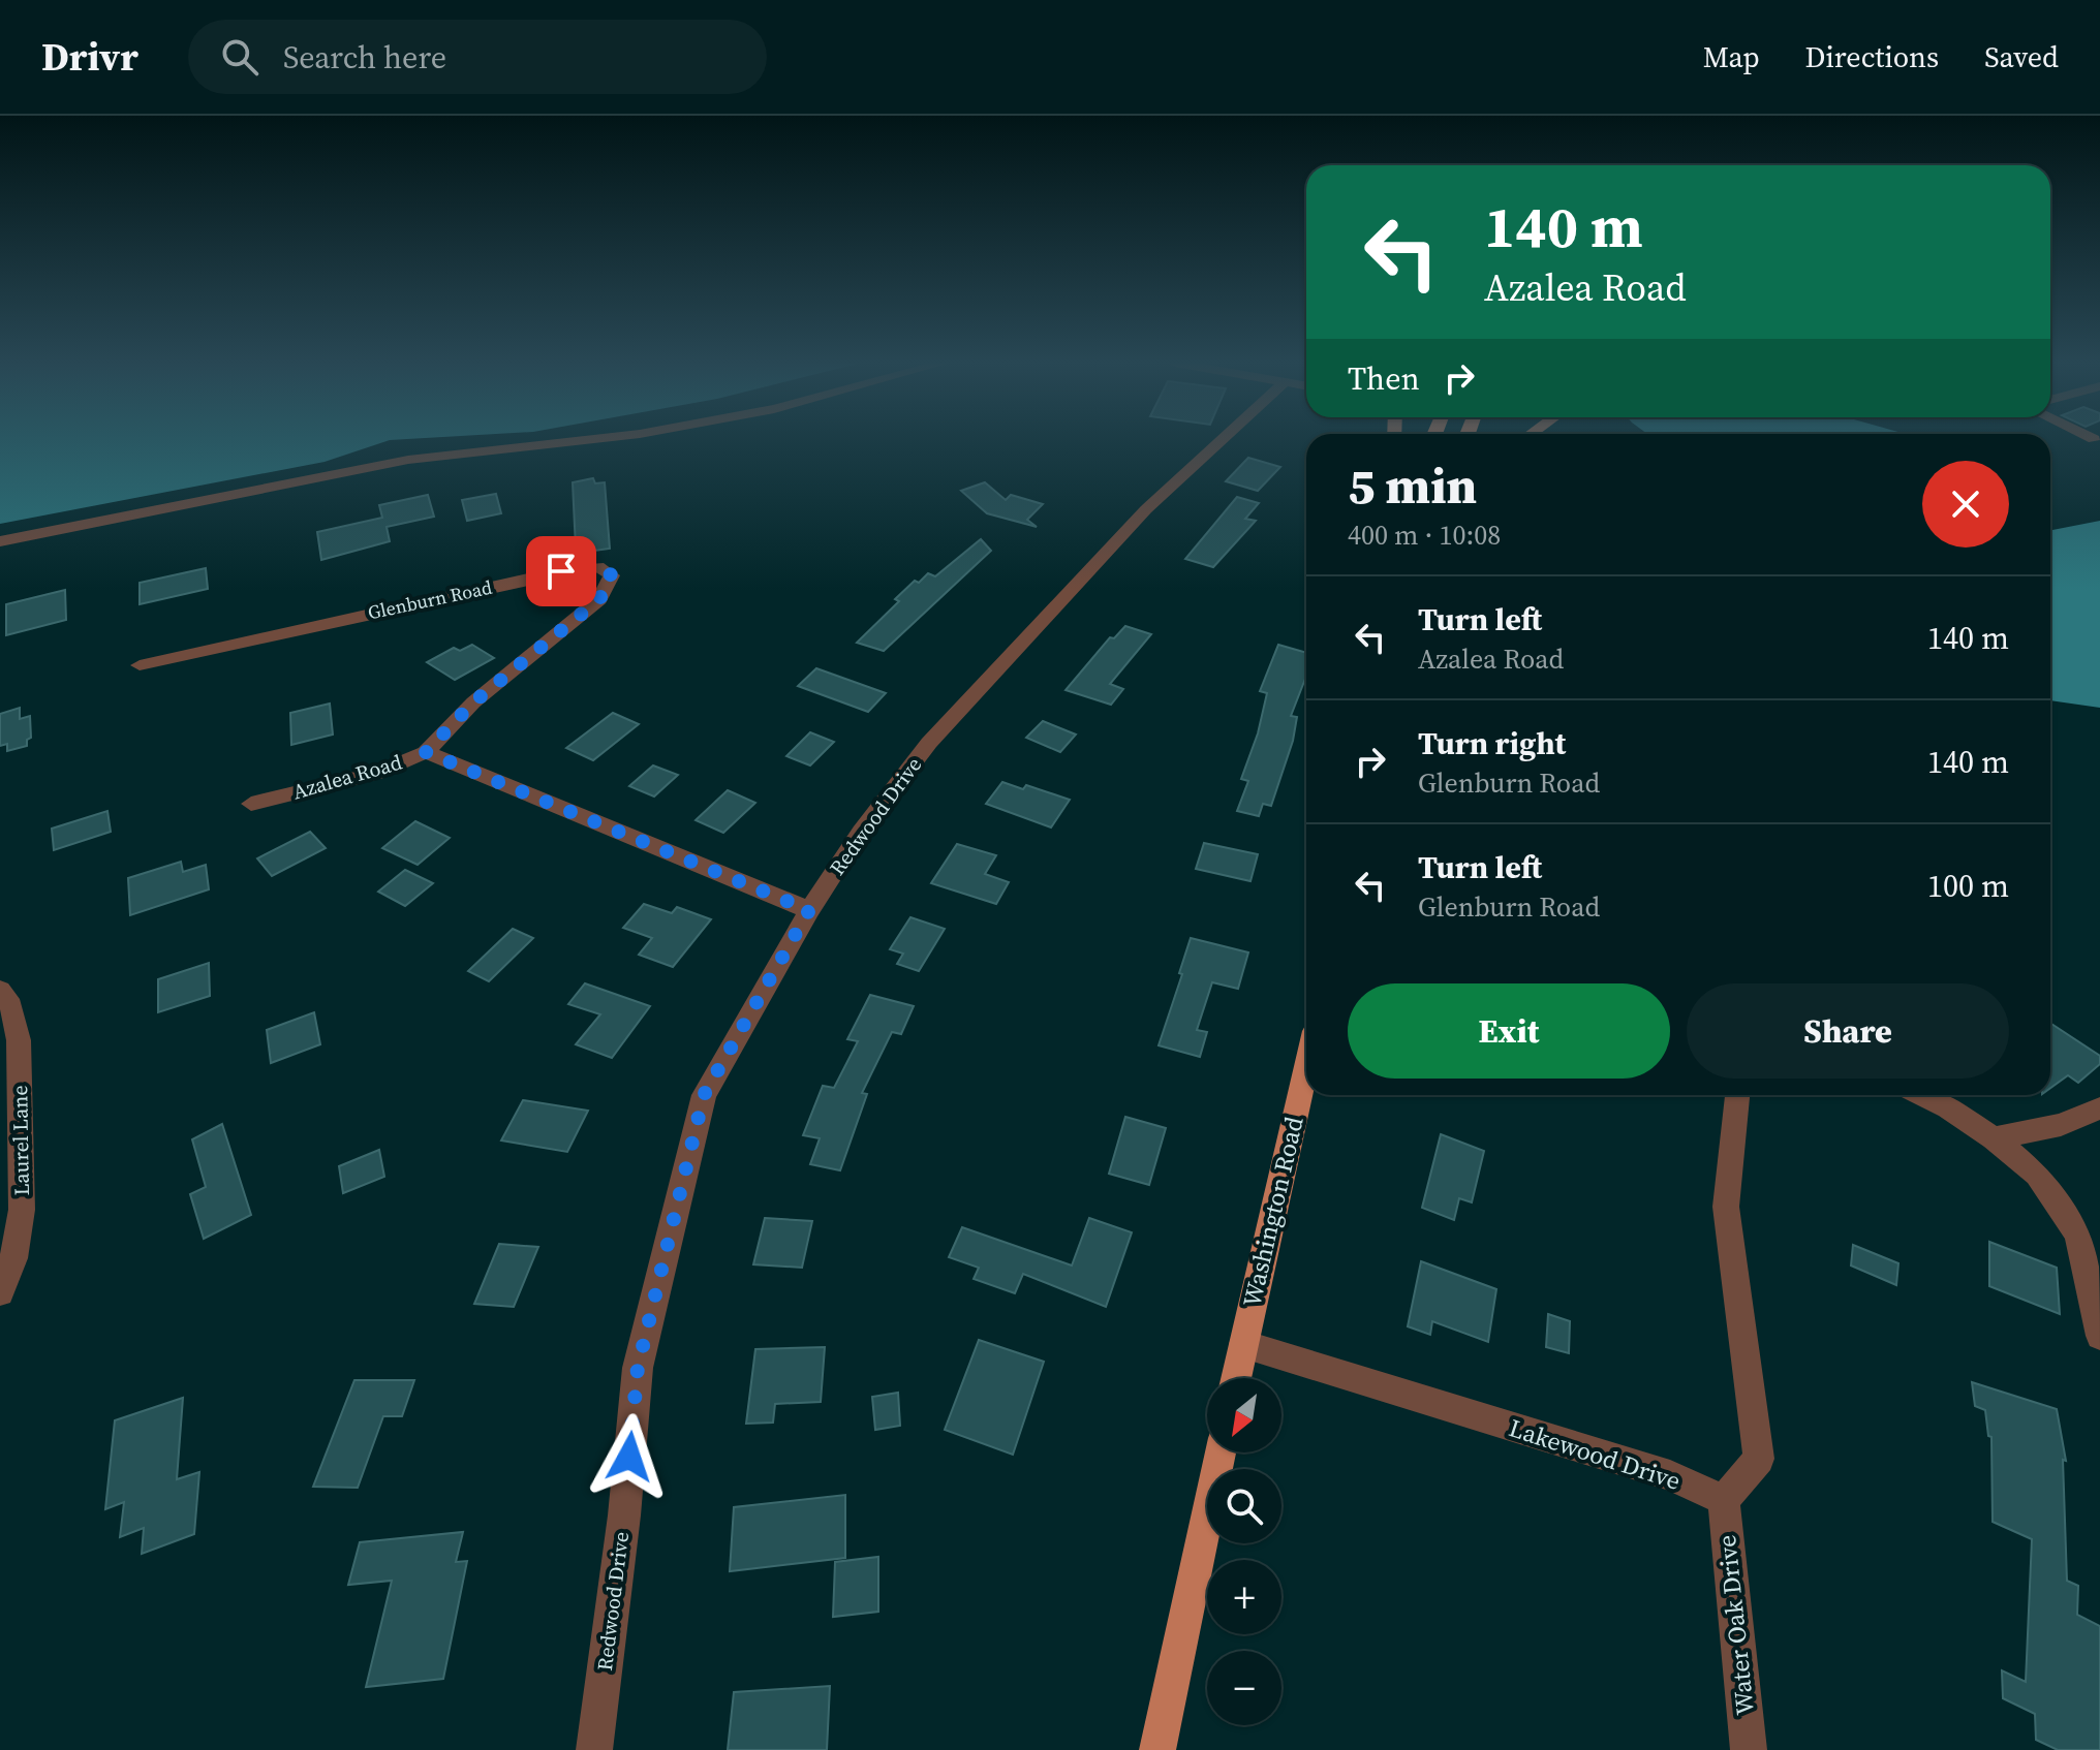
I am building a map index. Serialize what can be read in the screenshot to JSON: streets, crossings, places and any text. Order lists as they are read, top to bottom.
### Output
{
  "streets": {
    "main road": ["Washington Road"],
    "street": [
      "Glenburn Road",
      "Azalea Road",
      "Redwood Drive",
      "Laurel Lane",
      "Lakewood Drive",
      "Water Oak Drive"
    ]
  },
  "crossings": [
    ["Glenburn Road", "Azalea Road"],
    ["Azalea Road", "Redwood Drive"],
    ["Washington Road", "Lakewood Drive"],
    ["Lakewood Drive", "Water Oak Drive"]
  ],
  "north": "bottom left",
  "page": {
    "header": "Drivr",
    "search": "Search here",
    "nav": ["Map", "Directions", "Saved"],
    "turn": ["140 m", "Azalea Road"],
    "then": "Then",
    "heading": ["5 min", "400 m · 10:08"],
    "list": [
      {
        "name": "Turn left",
        "note": "Azalea Road",
        "value": "140 m"
      },
      {
        "name": "Turn right",
        "note": "Glenburn Road",
        "value": "140 m"
      },
      {
        "name": "Turn left",
        "note": "Glenburn Road",
        "value": "100 m"
      }
    ],
    "buttons": ["Exit", "Share"],
    "map_buttons": ["+", "−"]
  }
}
